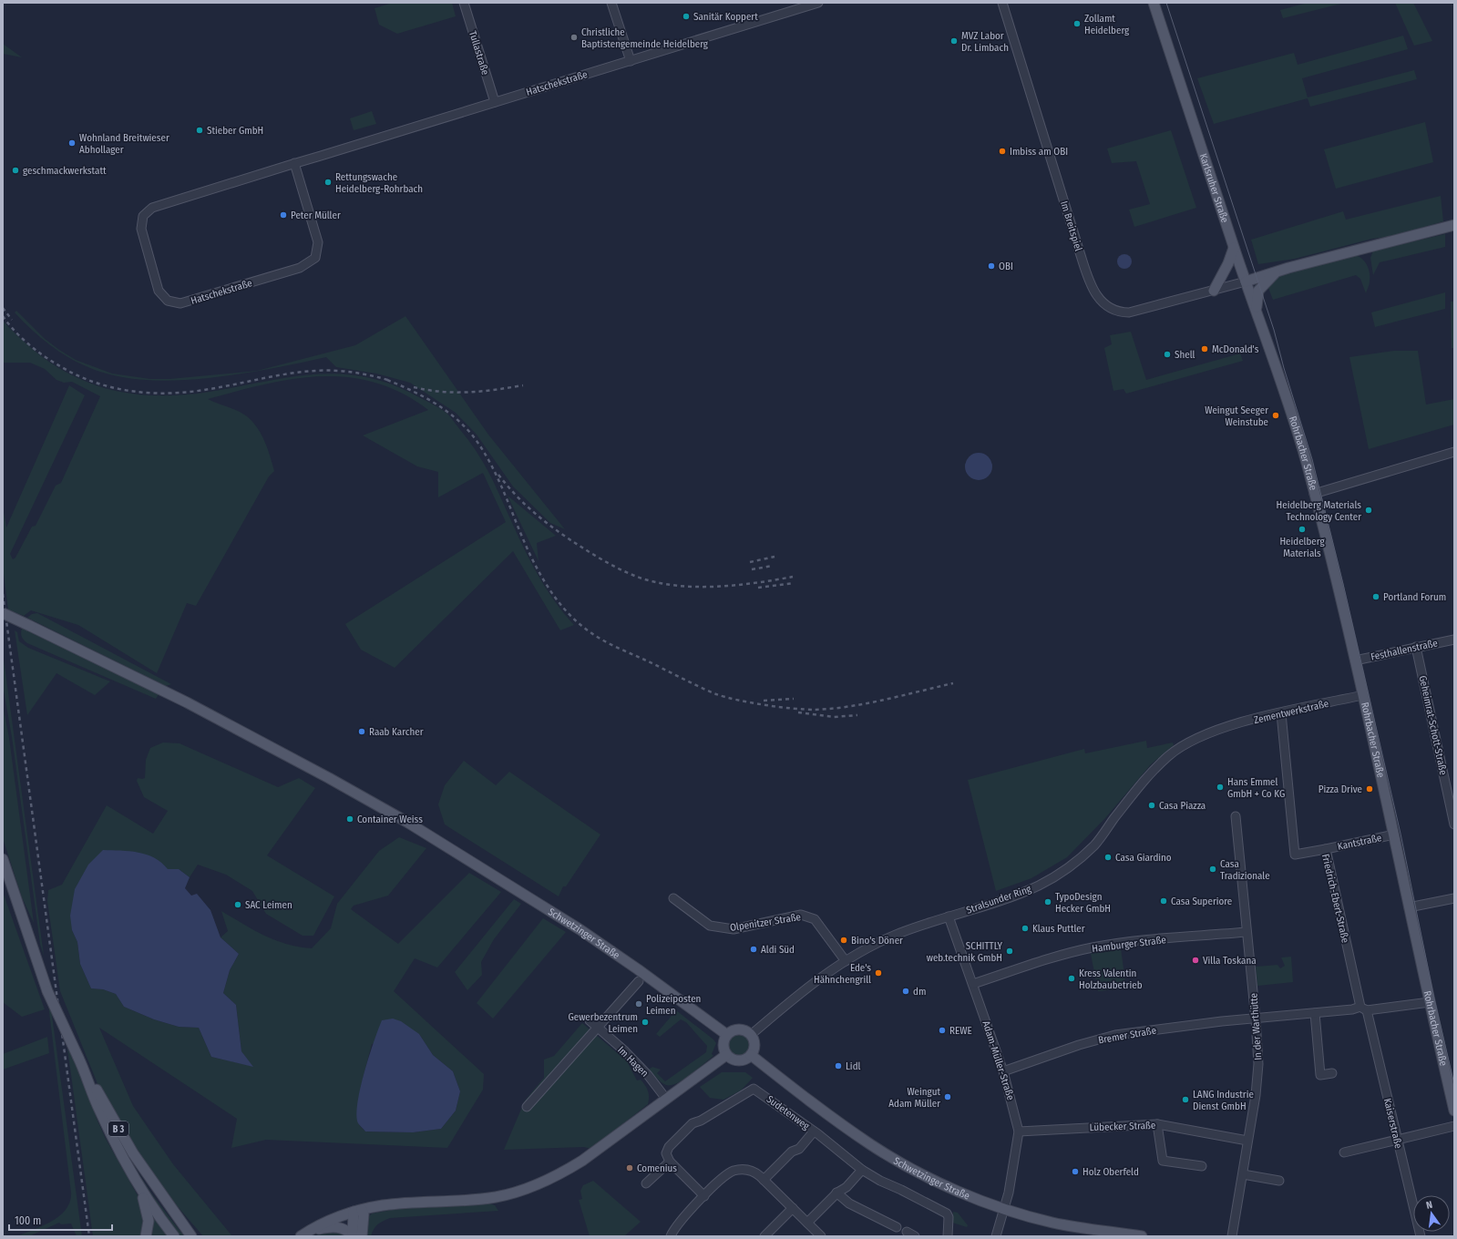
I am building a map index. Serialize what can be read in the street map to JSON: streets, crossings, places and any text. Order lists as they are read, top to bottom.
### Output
{
  "streets": {
    "main road": [
      "Karlsruher Straße",
      "Rohrbacher Straße",
      "Schwetzinger Straße",
      "B 3"
    ],
    "street": [
      "Tullastraße",
      "Hatschekstraße",
      "Im Breitspiel",
      "Festhallenstraße",
      "Zementwerkstraße",
      "Geheimrat-Schott-Straße",
      "Kantstraße",
      "Friedrich-Ebert-Straße",
      "Stralsunder Ring",
      "Olpenitzer Straße",
      "Hamburger Straße",
      "In der Warthütte",
      "Bremer Straße",
      "Adam-Müller-Straße",
      "Im Hagen",
      "Sudetenweg",
      "Kaiserstraße",
      "Lübecker Straße"
    ]
  },
  "crossings": [
    ["Tullastraße", "Hatschekstraße"],
    ["Karlsruher Straße", "Im Breitspiel"],
    ["Karlsruher Straße", "Rohrbacher Straße"],
    ["Rohrbacher Straße", "Festhallenstraße"],
    ["Rohrbacher Straße", "Zementwerkstraße"],
    ["Rohrbacher Straße", "Kantstraße"],
    ["Rohrbacher Straße", "Bremer Straße"],
    ["Festhallenstraße", "Geheimrat-Schott-Straße"],
    ["Zementwerkstraße", "Friedrich-Ebert-Straße"],
    ["Zementwerkstraße", "Stralsunder Ring"],
    ["Kantstraße", "Friedrich-Ebert-Straße"],
    ["Friedrich-Ebert-Straße", "Bremer Straße"],
    ["Friedrich-Ebert-Straße", "Kaiserstraße"],
    ["Stralsunder Ring", "Olpenitzer Straße"],
    ["Stralsunder Ring", "Schwetzinger Straße"],
    ["Stralsunder Ring", "Adam-Müller-Straße"],
    ["Schwetzinger Straße", "Adam-Müller-Straße"],
    ["Hamburger Straße", "In der Warthütte"],
    ["Hamburger Straße", "Adam-Müller-Straße"],
    ["In der Warthütte", "Bremer Straße"],
    ["In der Warthütte", "Lübecker Straße"],
    ["Bremer Straße", "Adam-Müller-Straße"],
    ["Bremer Straße", "Kaiserstraße"],
    ["Adam-Müller-Straße", "Lübecker Straße"]
  ],
  "places": [
    "Sanitär Koppert",
    "Zollamt Heidelberg",
    "Christliche Baptistengemeinde Heidelberg",
    "MVZ Labor Dr. Limbach",
    "Stieber GmbH",
    "Wohnland Breitwieser Abhollager",
    "Imbiss am OBI",
    "geschmackwerkstatt",
    "Rettungswache Heidelberg-Rohrbach",
    "Peter Müller",
    "OBI",
    "McDonald's",
    "Shell",
    "Weingut Seeger Weinstube",
    "Heidelberg Materials Technology Center",
    "Heidelberg Materials",
    "Portland Forum",
    "Raab Karcher",
    "Hans Emmel GmbH + Co KG",
    "Pizza Drive",
    "Casa Piazza",
    "Container Weiss",
    "Casa Giardino",
    "Casa Tradizionale",
    "Casa Superiore",
    "TypoDesign Hecker GmbH",
    "SAC Leimen",
    "Klaus Puttler",
    "Bino's Döner",
    "Aldi Süd",
    "SCHITTLY web.technik GmbH",
    "Villa Toskana",
    "Ede's Hähnchengrill",
    "Kress Valentin Holzbaubetrieb",
    "dm",
    "Polizeiposten Leimen",
    "Gewerbezentrum Leimen",
    "REWE",
    "Lidl",
    "Weingut Adam Müller",
    "LANG Industrie Dienst GmbH",
    "Comenius",
    "Holz Oberfeld"
  ],
  "scale_bar": "100 m",
  "north": "top"
}
